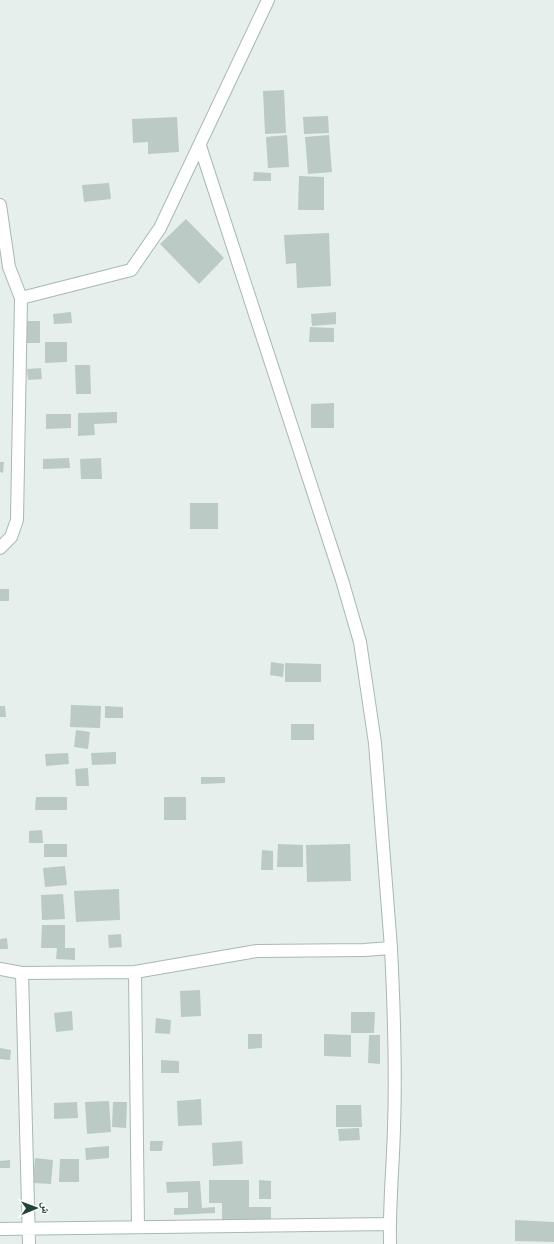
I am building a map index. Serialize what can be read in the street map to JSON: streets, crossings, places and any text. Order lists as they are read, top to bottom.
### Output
{
  "north": "right"
}
